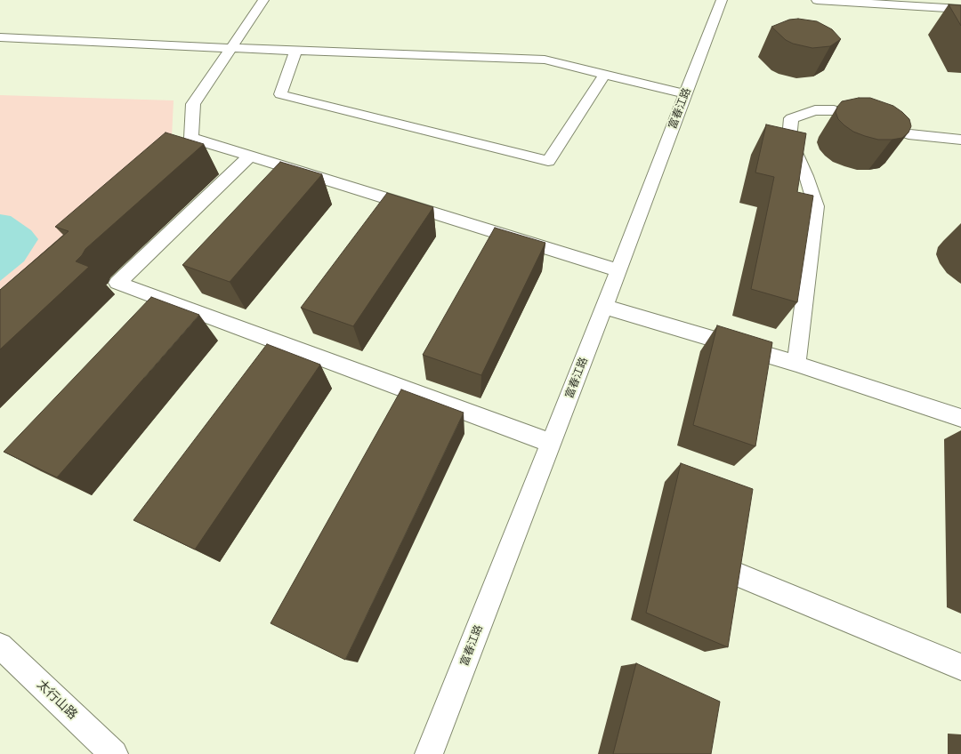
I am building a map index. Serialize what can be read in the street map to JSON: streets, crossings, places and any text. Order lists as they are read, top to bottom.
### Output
{
  "streets": {
    "street": ["富春江路", "太行山路"]
  }
}
